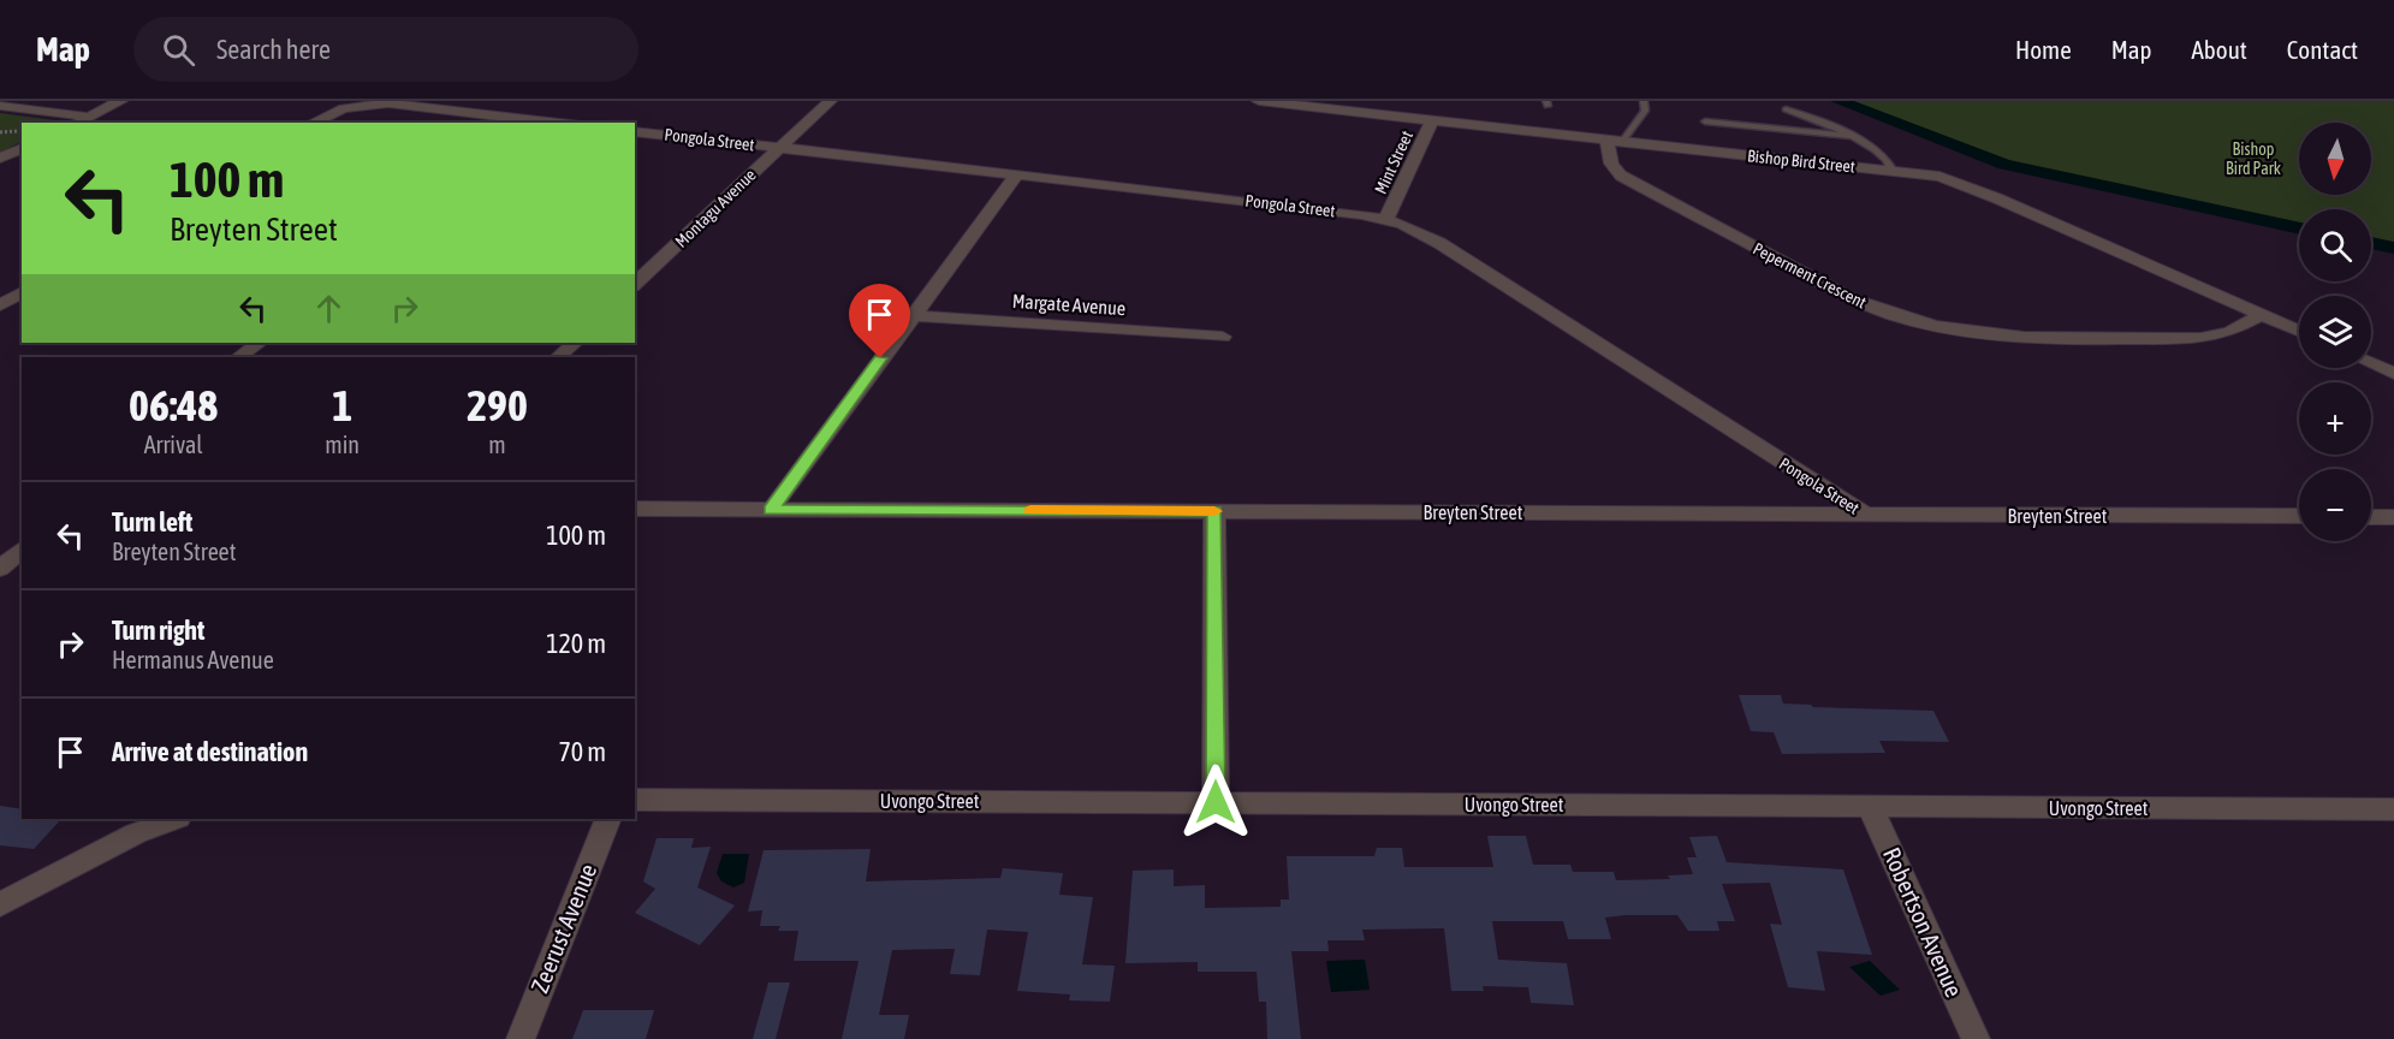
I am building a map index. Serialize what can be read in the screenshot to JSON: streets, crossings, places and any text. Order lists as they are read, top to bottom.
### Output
{
  "streets": {
    "street": [
      "Pongola Street",
      "Bishop Bird Street",
      "Mint Street",
      "Montagu Avenue",
      "Peperment Crescent",
      "Margate Avenue",
      "Breyten Street",
      "Uvongo Street",
      "Robertson Avenue",
      "Zeerust Avenue"
    ]
  },
  "crossings": [
    ["Pongola Street", "Mint Street"],
    ["Pongola Street", "Montagu Avenue"],
    ["Pongola Street", "Breyten Street"],
    ["Bishop Bird Street", "Mint Street"],
    ["Bishop Bird Street", "Peperment Crescent"],
    ["Uvongo Street", "Robertson Avenue"]
  ],
  "parks": ["Bishop Bird Park"],
  "north": "bottom",
  "page": {
    "header": "Map",
    "search": "Search here",
    "nav": [
      "Home",
      "Map",
      "About",
      "Contact"
    ],
    "map_buttons": ["+", "−"],
    "turn": ["100 m", "Breyten Street"],
    "eta": [
      "06:48",
      "Arrival",
      "1",
      "min",
      "290",
      "m"
    ],
    "list": [
      {
        "name": "Turn left",
        "note": "Breyten Street",
        "value": "100 m"
      },
      {
        "name": "Turn right",
        "note": "Hermanus Avenue",
        "value": "120 m"
      },
      {
        "name": "Arrive at destination",
        "value": "70 m"
      }
    ]
  }
}
